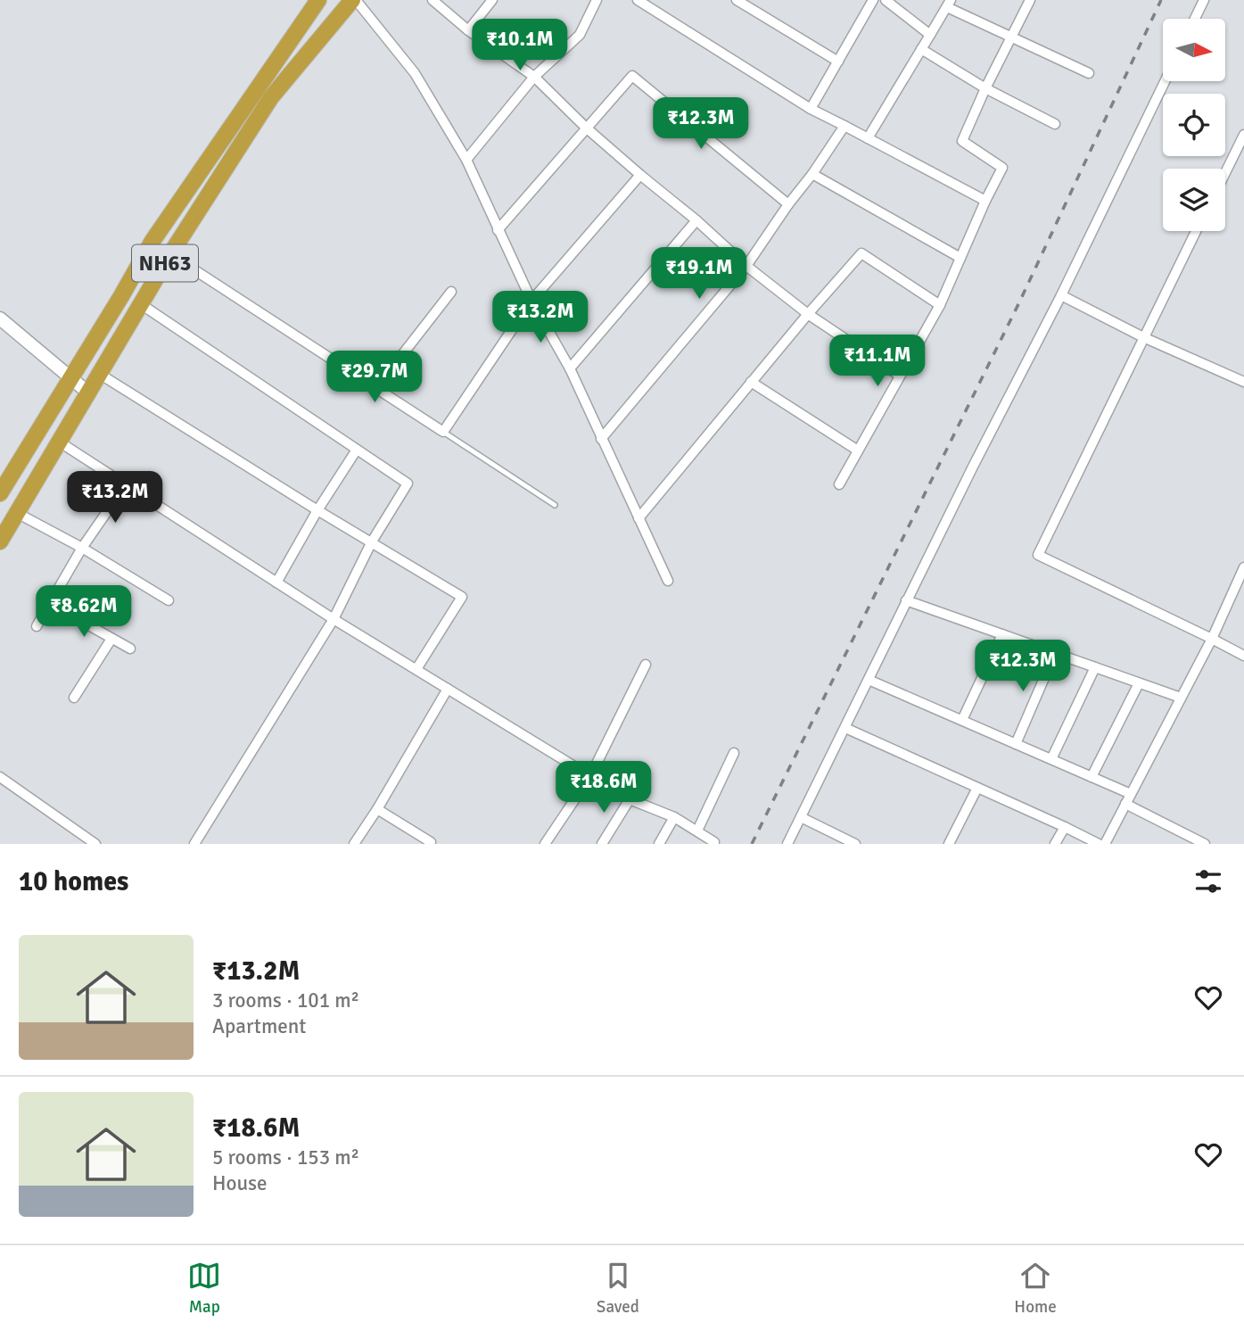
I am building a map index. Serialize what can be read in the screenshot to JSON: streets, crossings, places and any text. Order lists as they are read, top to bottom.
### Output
{
  "streets": {
    "highway": ["NH63"]
  },
  "north": "right",
  "page": {
    "price": [
      "₹10.1M",
      "₹12.3M",
      "₹19.1M",
      "₹13.2M",
      "₹11.1M",
      "₹29.7M",
      "₹13.2M",
      "₹8.62M",
      "₹12.3M",
      "₹18.6M"
    ],
    "heading": "10 homes",
    "list": [
      {
        "name": "₹13.2M",
        "note": "3 rooms · 101 m² · Apartment"
      },
      {
        "name": "₹18.6M",
        "note": "5 rooms · 153 m² · House"
      }
    ],
    "tabs": ["Map", "Saved", "Home"]
  }
}
